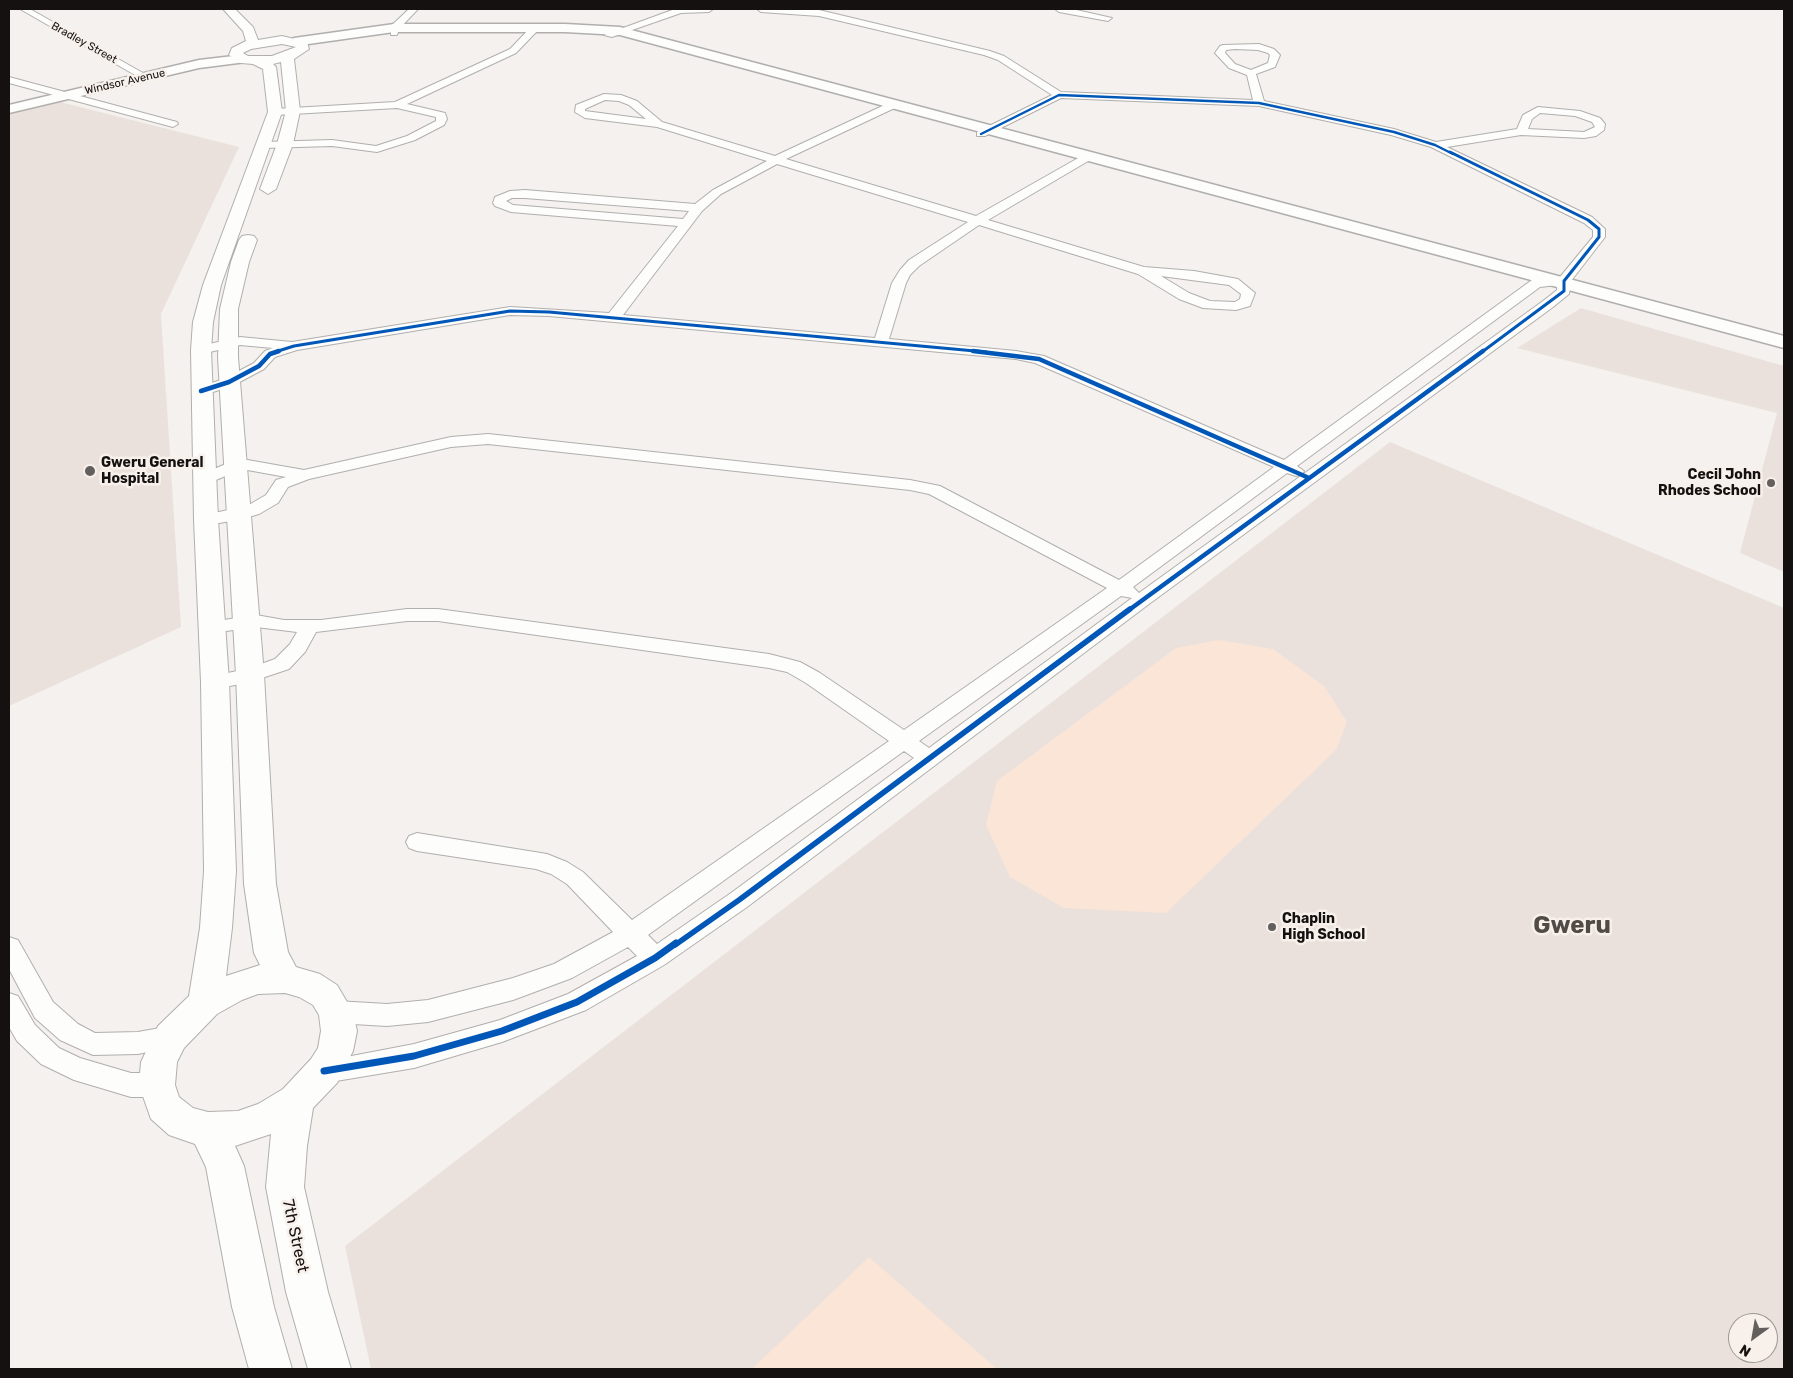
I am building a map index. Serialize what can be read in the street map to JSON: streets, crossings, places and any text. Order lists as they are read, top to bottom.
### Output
{
  "streets": {
    "highway": ["7th Street"],
    "main road": ["Windsor Avenue"],
    "street": ["Bradley Street"]
  },
  "crossings": [
    ["Bradley Street", "Windsor Avenue"]
  ],
  "districts": ["Gweru"],
  "places": ["Gweru General Hospital", "Cecil John Rhodes School", "Chaplin High School"],
  "north": "bottom left"
}
